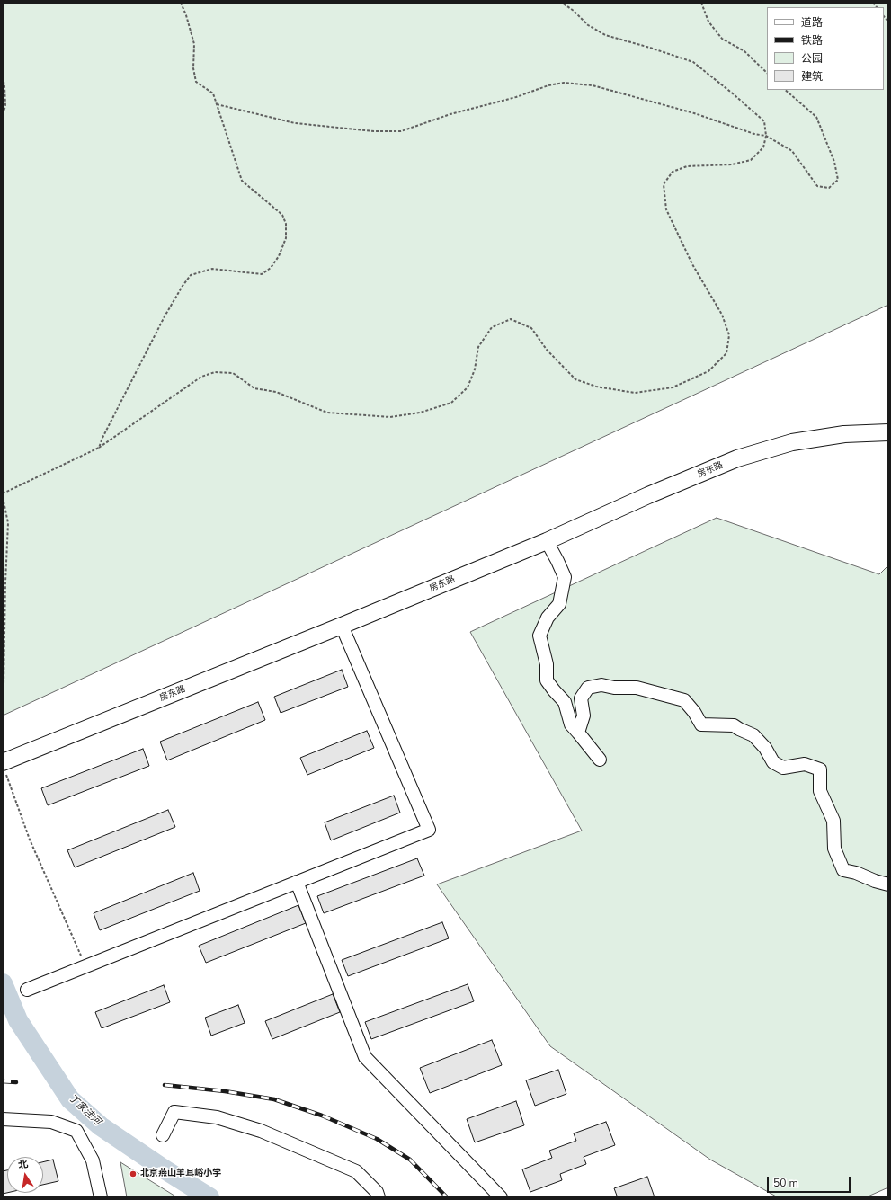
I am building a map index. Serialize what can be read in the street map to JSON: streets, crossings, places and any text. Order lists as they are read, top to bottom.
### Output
{
  "streets": {
    "main road": ["房东路"]
  },
  "water": ["丁家洼河"],
  "places": ["北京燕山羊耳峪小学"],
  "legend": [
    "道路",
    "铁路",
    "公园",
    "建筑"
  ],
  "scale_bar": "50 m",
  "north": "top"
}
